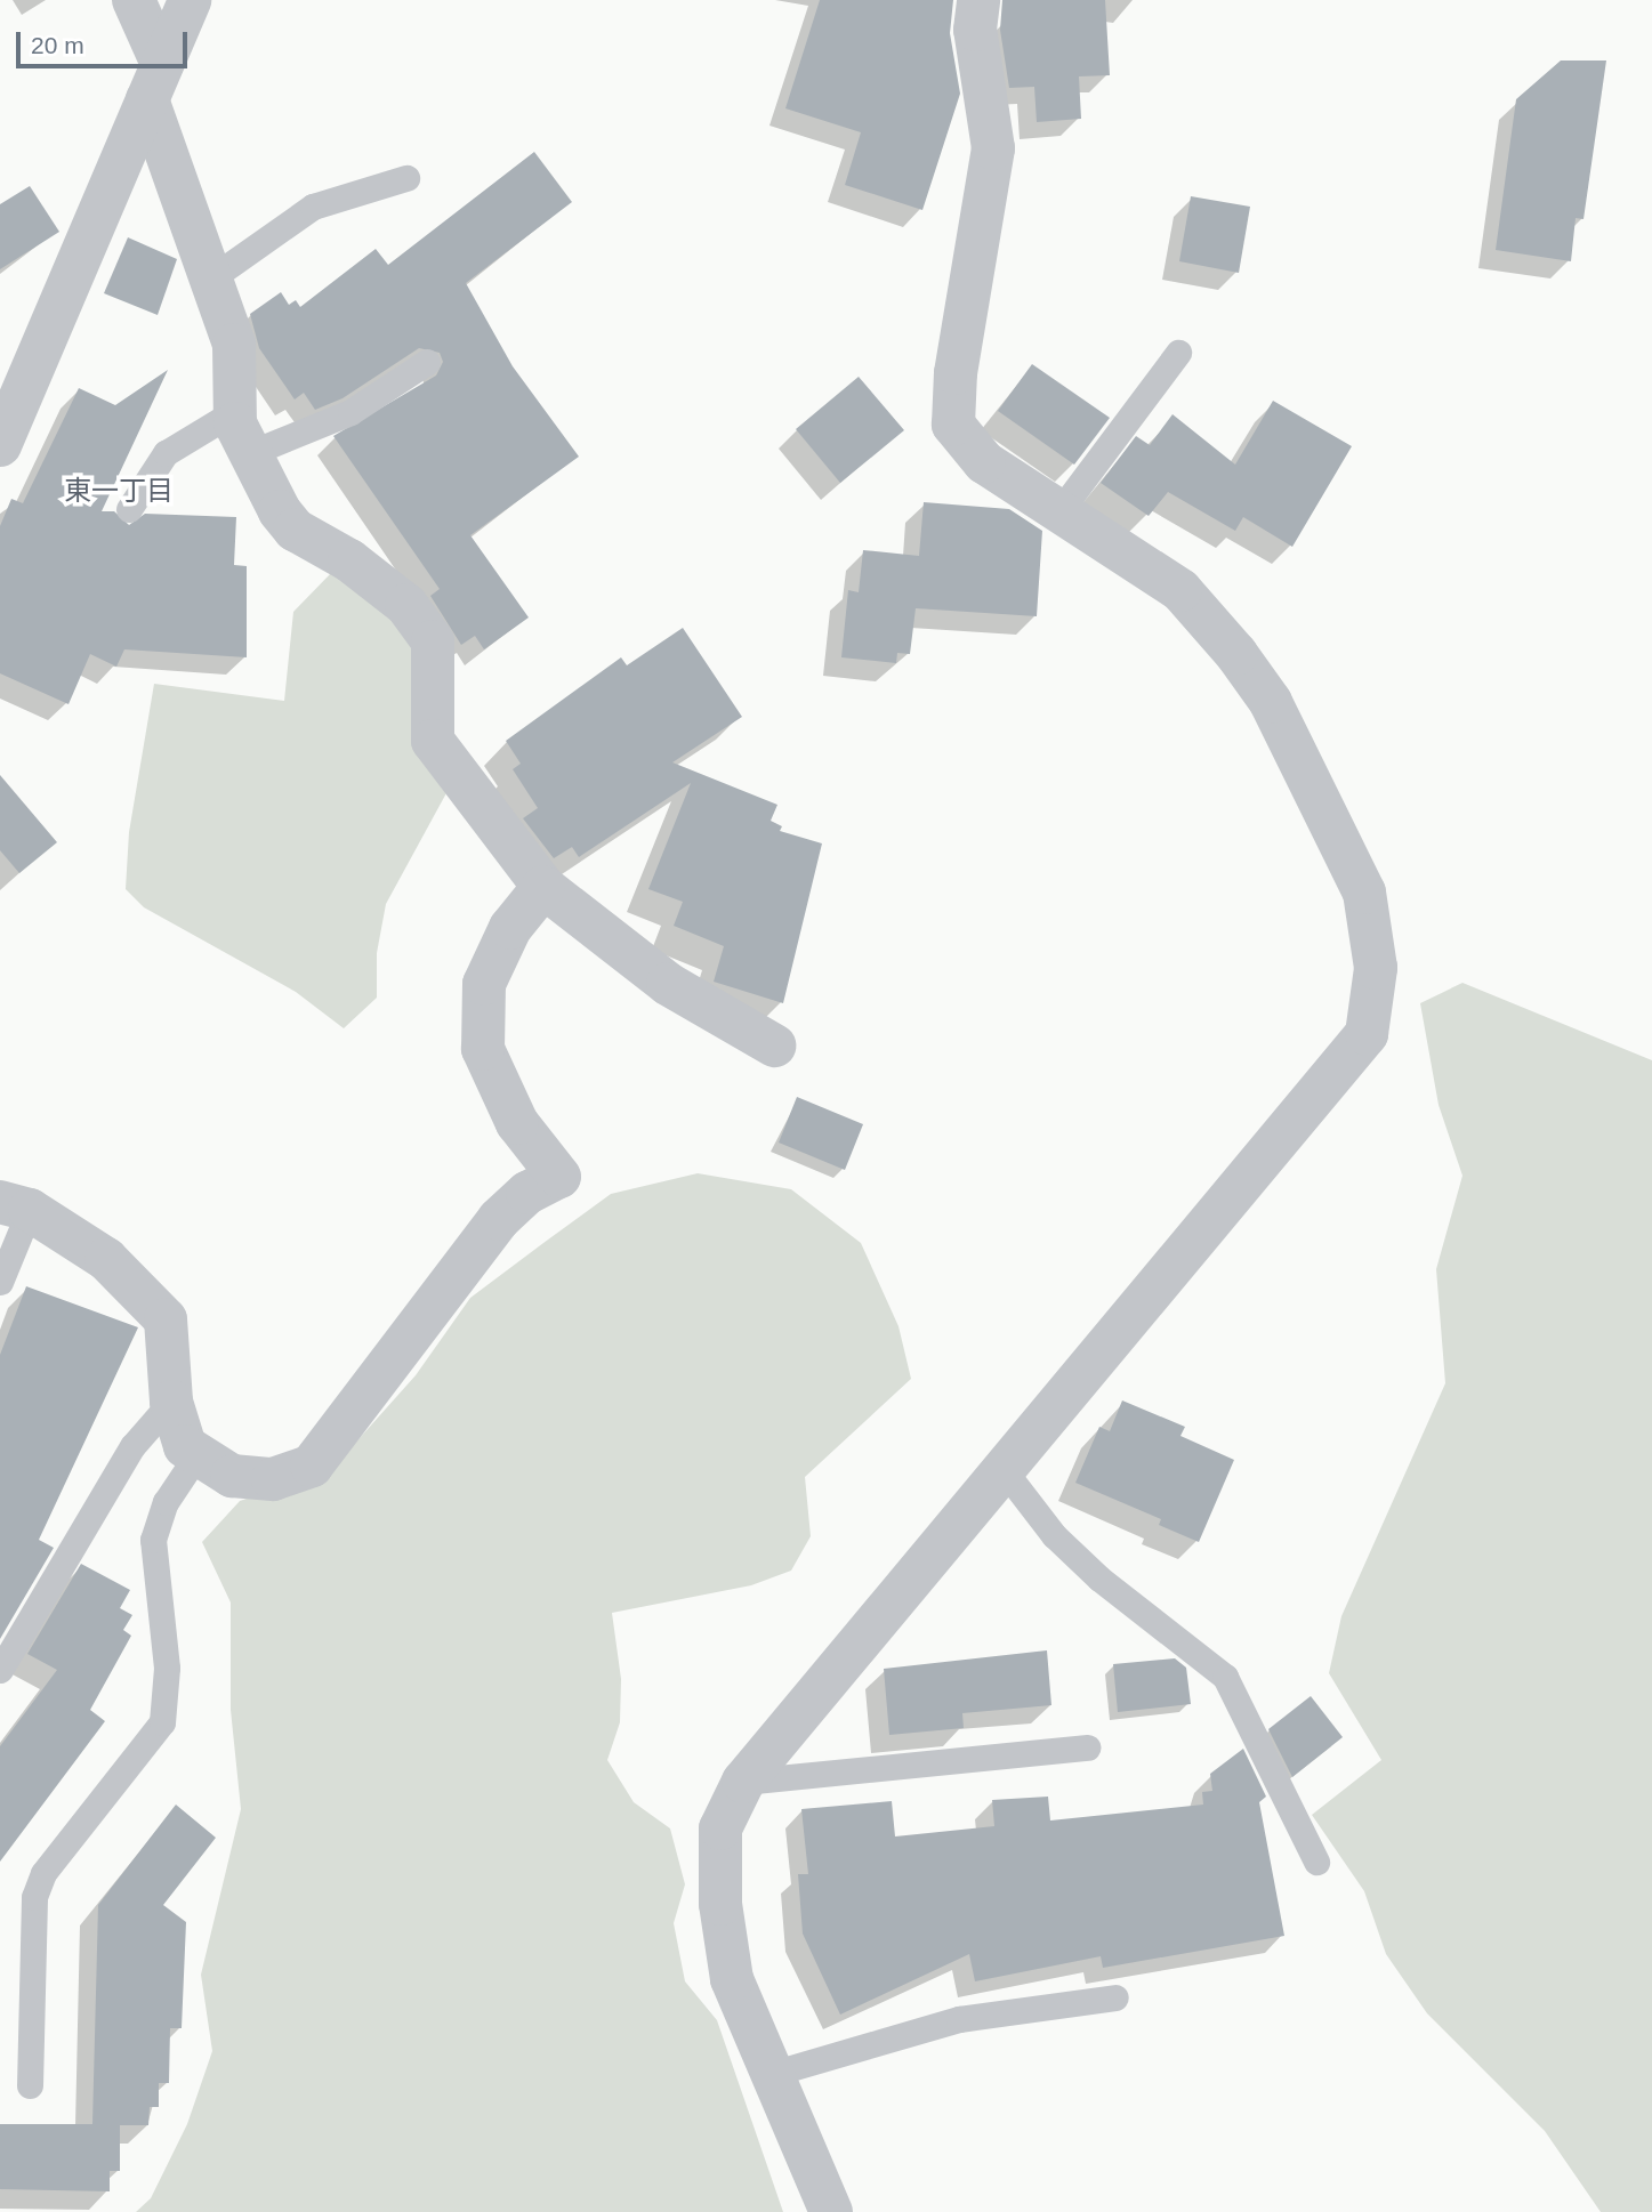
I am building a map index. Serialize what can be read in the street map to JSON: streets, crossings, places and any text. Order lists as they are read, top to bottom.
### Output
{
  "districts": ["東一丁目"],
  "scale_bar": "20 m"
}
